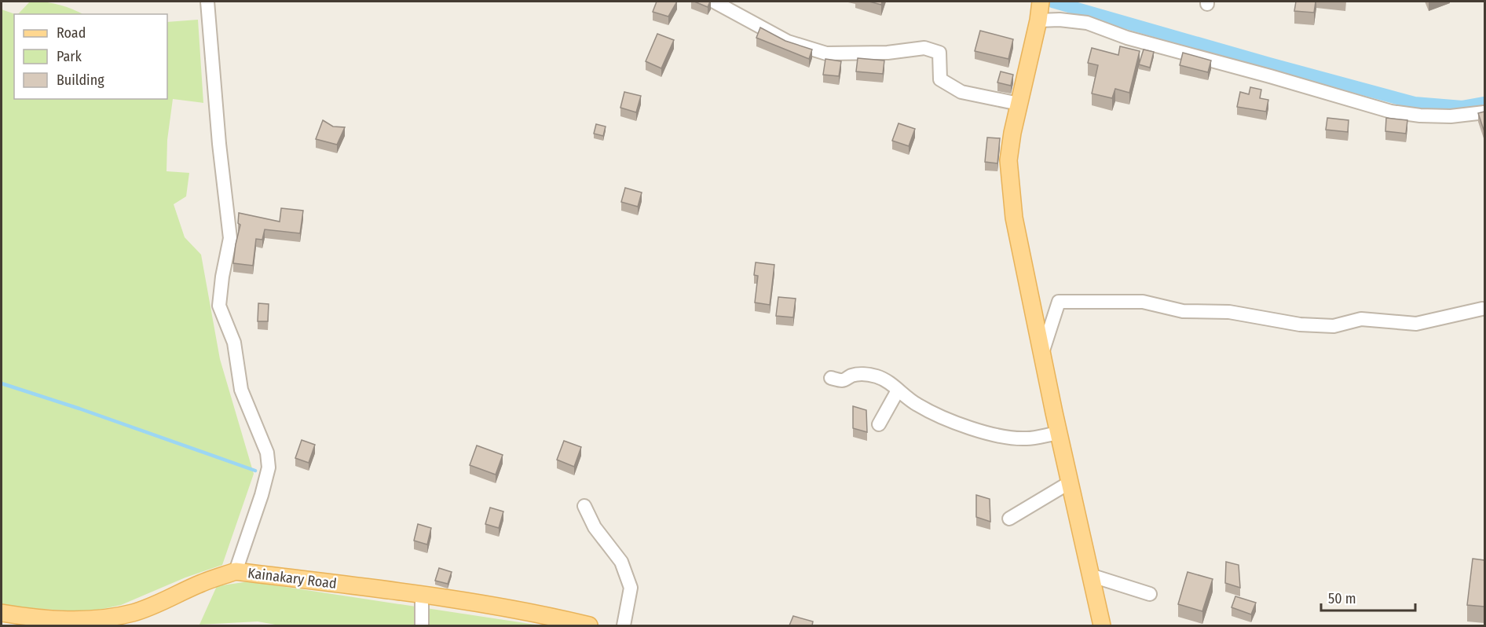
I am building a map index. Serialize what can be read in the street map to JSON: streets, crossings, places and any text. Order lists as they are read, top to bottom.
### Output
{
  "streets": {
    "main road": ["Kainakary Road"]
  },
  "legend": ["Road", "Park", "Building"],
  "scale_bar": "50 m"
}
